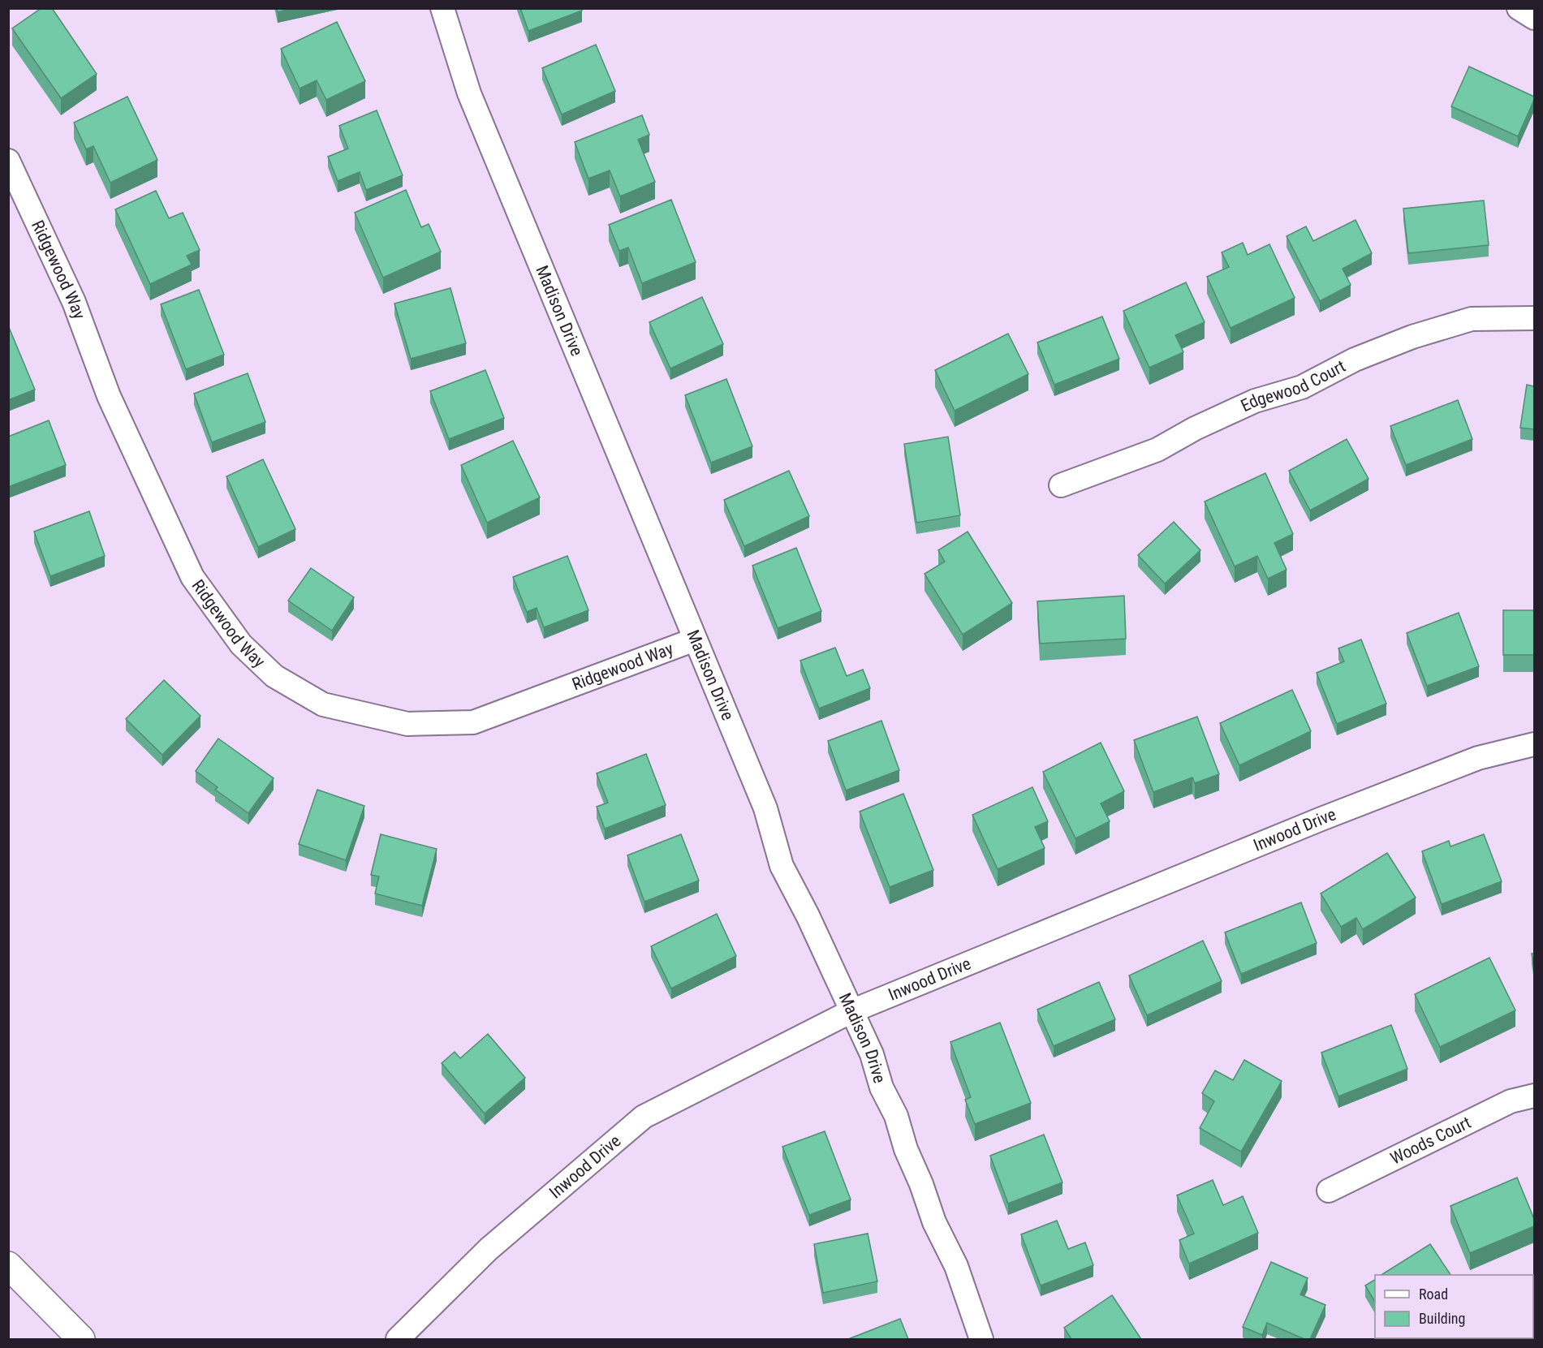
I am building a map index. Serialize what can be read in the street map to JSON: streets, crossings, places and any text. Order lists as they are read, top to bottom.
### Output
{
  "streets": {
    "street": [
      "Ridgewood Way",
      "Madison Drive",
      "Edgewood Court",
      "Inwood Drive",
      "Woods Court"
    ]
  },
  "crossings": [
    ["Ridgewood Way", "Madison Drive"],
    ["Madison Drive", "Inwood Drive"]
  ],
  "legend": ["Road", "Building"]
}
